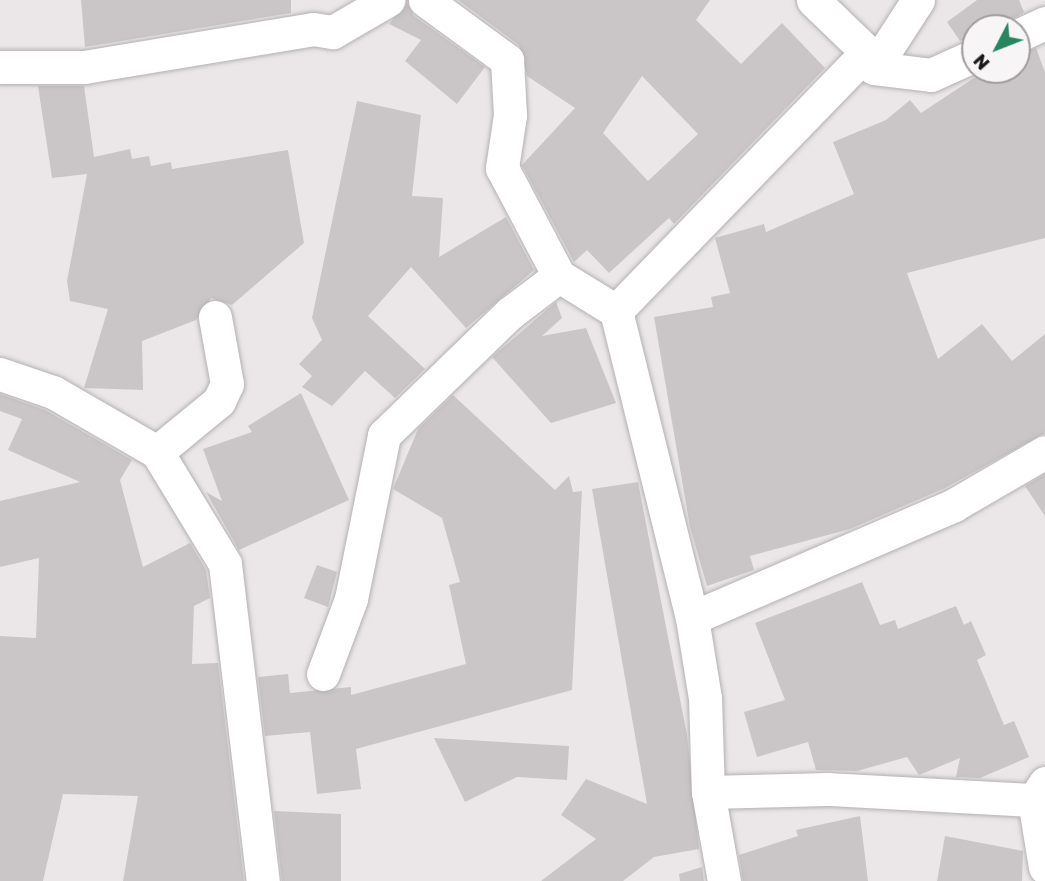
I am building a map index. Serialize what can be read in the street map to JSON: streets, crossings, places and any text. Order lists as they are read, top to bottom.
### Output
{
  "north": "bottom left"
}
